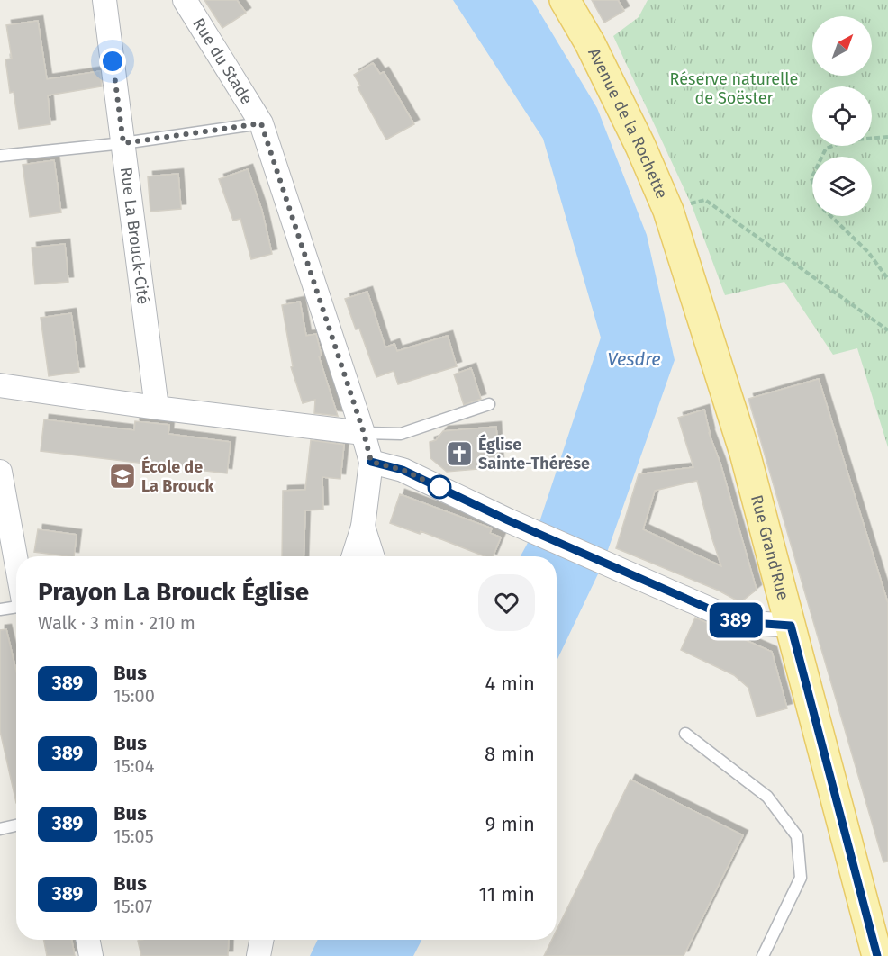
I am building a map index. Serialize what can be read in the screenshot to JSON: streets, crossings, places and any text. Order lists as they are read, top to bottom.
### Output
{
  "streets": {
    "main road": ["Avenue de la Rochette", "Rue Grand'Rue"],
    "street": ["Rue du Stade", "Rue La Brouck-Cité"]
  },
  "crossings": [
    ["Avenue de la Rochette", "Rue Grand'Rue"]
  ],
  "water": ["Vesdre"],
  "parks": ["Réserve naturelle de Soëster"],
  "places": {
    "church": ["Église Sainte-Thérèse"],
    "school or university": ["École de La Brouck"]
  },
  "lines": ["bus line 389"],
  "north": "top right",
  "page": {
    "on_map": "389",
    "heading": ["Prayon La Brouck Église", "Walk · 3 min · 210 m"],
    "list": [
      {
        "mark": "389",
        "name": "Bus",
        "note": "15:00",
        "value": "4 min"
      },
      {
        "mark": "389",
        "name": "Bus",
        "note": "15:04",
        "value": "8 min"
      },
      {
        "mark": "389",
        "name": "Bus",
        "note": "15:05",
        "value": "9 min"
      },
      {
        "mark": "389",
        "name": "Bus",
        "note": "15:07",
        "value": "11 min"
      }
    ]
  }
}
